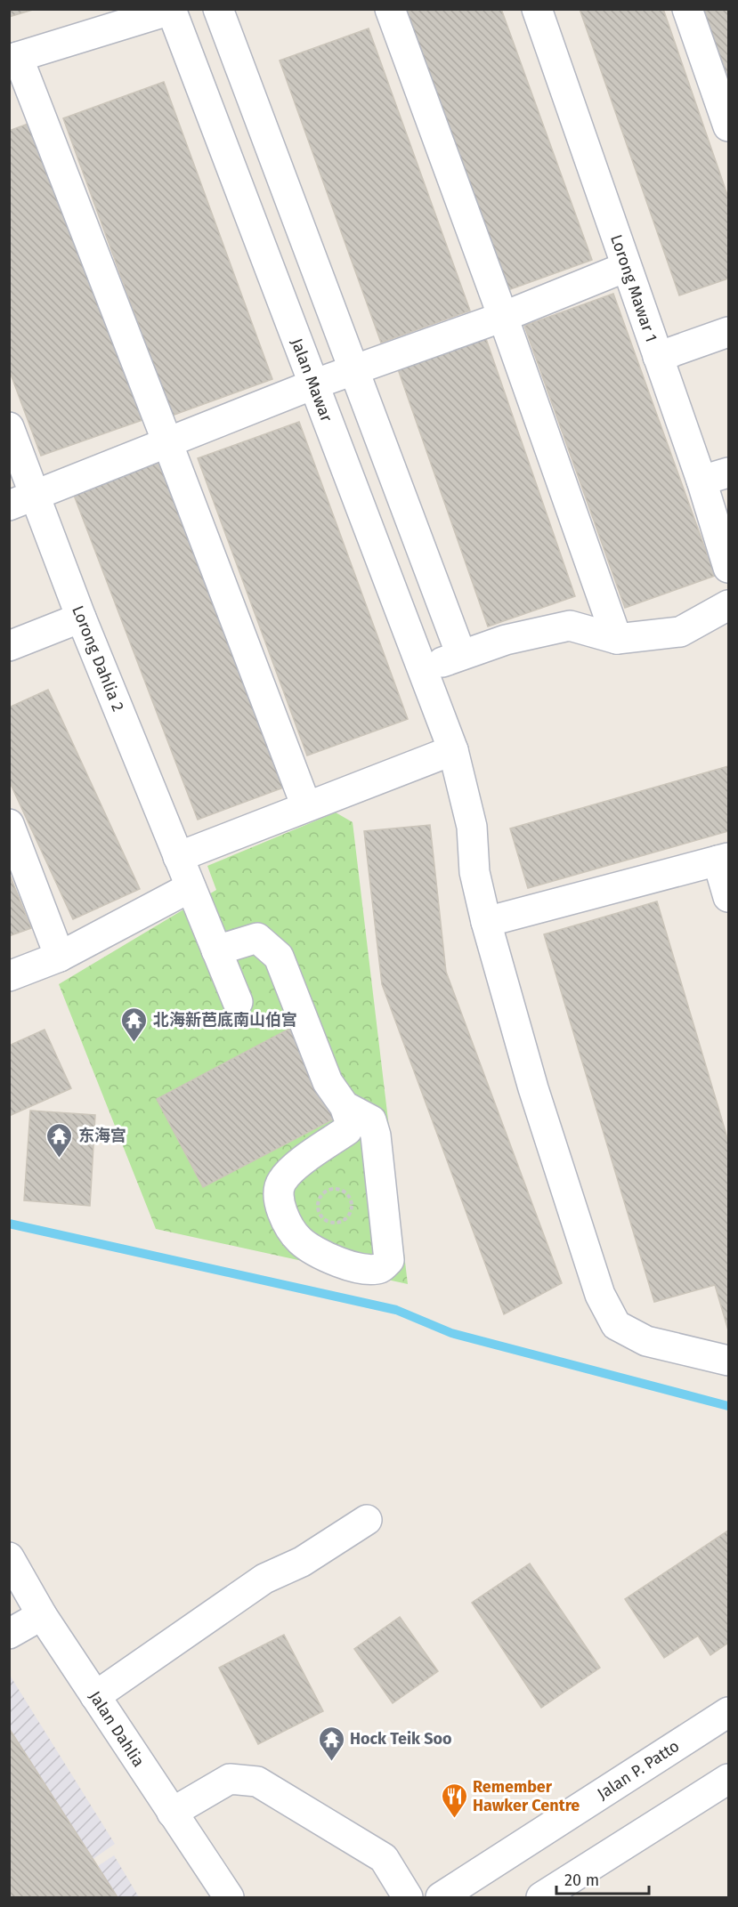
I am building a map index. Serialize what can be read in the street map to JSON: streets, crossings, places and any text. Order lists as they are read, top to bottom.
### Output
{
  "streets": {
    "street": [
      "Lorong Mawar 1",
      "Jalan Mawar",
      "Lorong Dahlia 2",
      "Jalan Dahlia",
      "Jalan P. Patto"
    ]
  },
  "places": {
    "temple": ["北海新芭底南山伯宫", "东海宫", "Hock Teik Soo"],
    "restaurant": ["Remember Hawker Centre"]
  },
  "scale_bar": "20 m"
}
